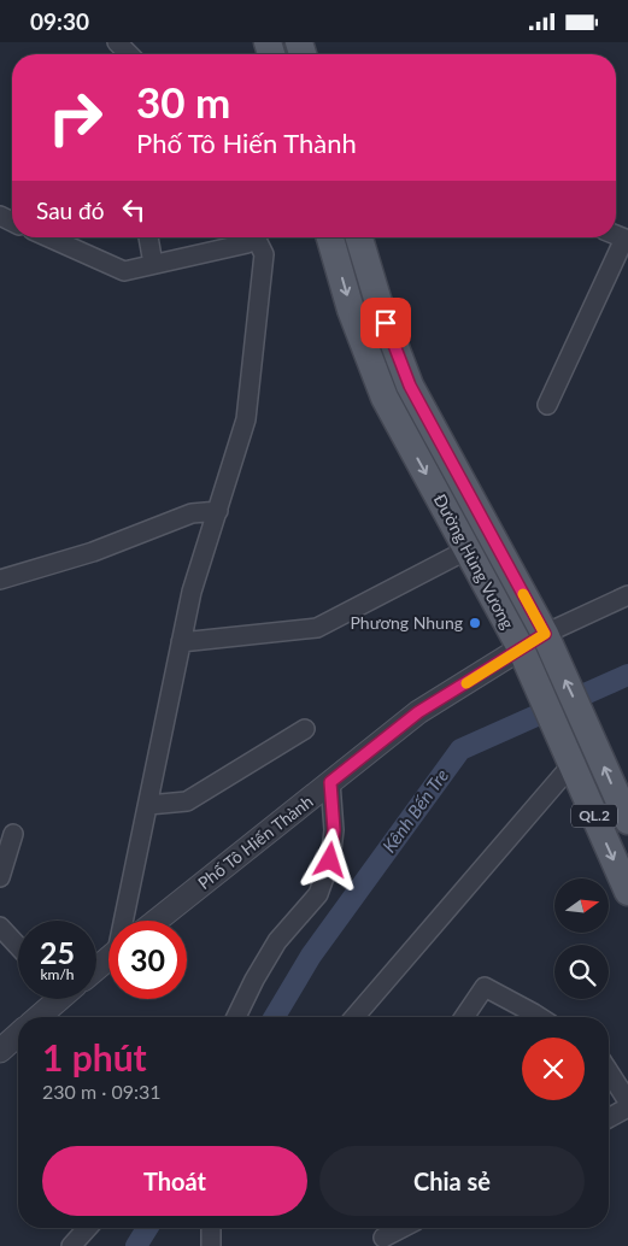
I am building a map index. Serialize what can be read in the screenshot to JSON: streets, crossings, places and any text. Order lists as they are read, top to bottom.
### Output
{
  "streets": {
    "main road": ["Đường Hùng Vương", "QL.2"],
    "street": ["Phố Tô Hiến Thành"]
  },
  "crossings": [
    ["Đường Hùng Vương", "Phố Tô Hiến Thành"]
  ],
  "water": ["Kênh Bến Tre"],
  "places": ["Phương Nhung"],
  "north": "right",
  "page": {
    "status": "09:30",
    "turn": ["30 m", "Phố Tô Hiến Thành"],
    "then": "Sau đó",
    "speed": "25 km/h",
    "limit": "30",
    "heading": ["1 phút", "230 m · 09:31"],
    "buttons": ["Thoát", "Chia sẻ"]
  }
}
